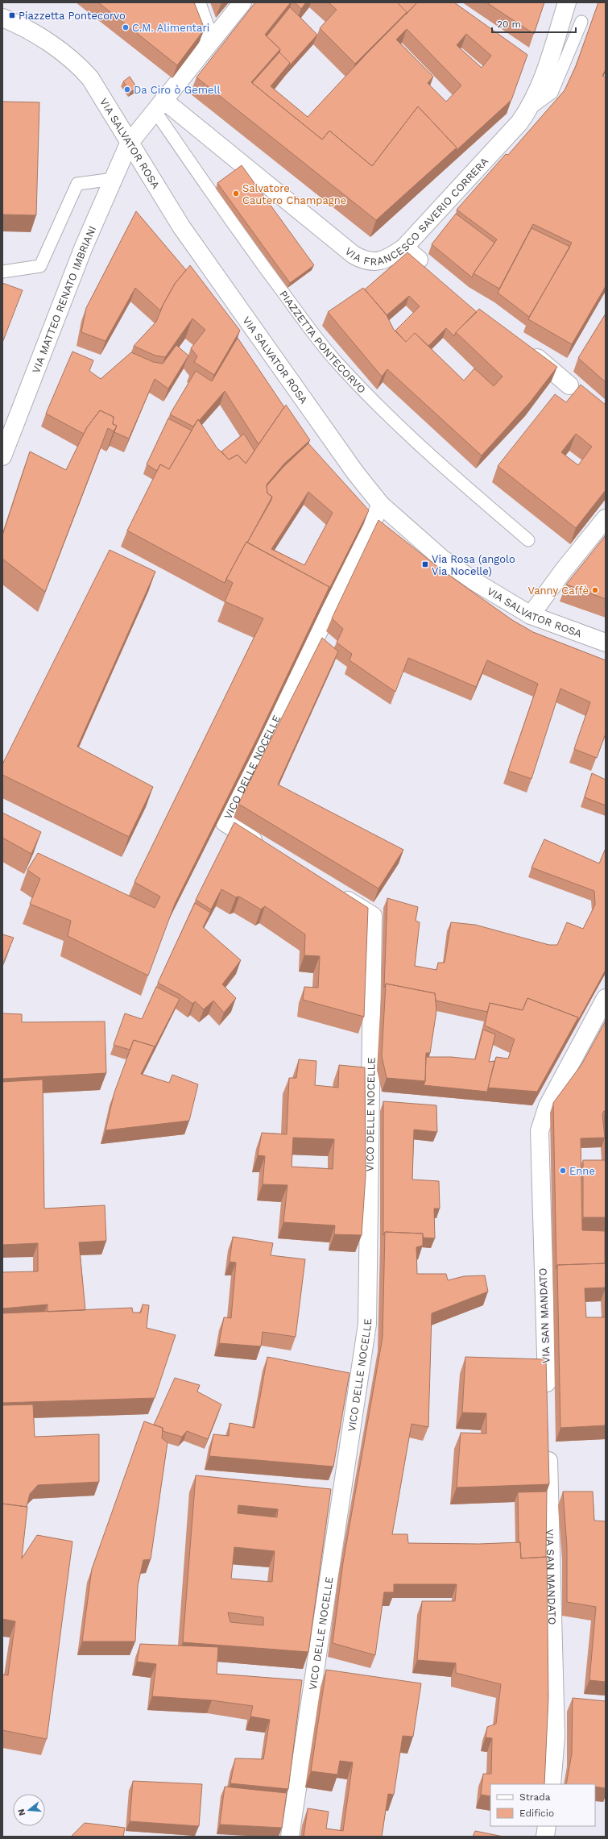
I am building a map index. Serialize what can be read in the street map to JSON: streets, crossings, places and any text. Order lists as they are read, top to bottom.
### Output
{
  "streets": {
    "street": [
      "VIA SALVATOR ROSA",
      "VIA FRANCESCO SAVERIO CORRERA",
      "VIA MATTEO RENATO IMBRIANI",
      "VICO DELLE NOCELLE",
      "VIA SAN MANDATO"
    ],
    "lane": ["PIAZZETTA PONTECORVO"]
  },
  "crossings": [
    ["VIA SALVATOR ROSA", "VIA MATTEO RENATO IMBRIANI"],
    ["VIA SALVATOR ROSA", "VICO DELLE NOCELLE"],
    ["VIA FRANCESCO SAVERIO CORRERA", "VIA MATTEO RENATO IMBRIANI"],
    ["VIA FRANCESCO SAVERIO CORRERA", "PIAZZETTA PONTECORVO"],
    ["VIA MATTEO RENATO IMBRIANI", "PIAZZETTA PONTECORVO"]
  ],
  "places": {
    "transit": ["Piazzetta Pontecorvo", "Via Rosa (angolo Via Nocelle)"],
    "other": [
      "C.M. Alimentari",
      "Da Ciro ò Gemell",
      "Salvatore Cautero Champagne",
      "Vanny Caffè",
      "Enne"
    ]
  },
  "legend": ["Strada", "Edificio"],
  "scale_bar": "20 m",
  "north": "left"
}
